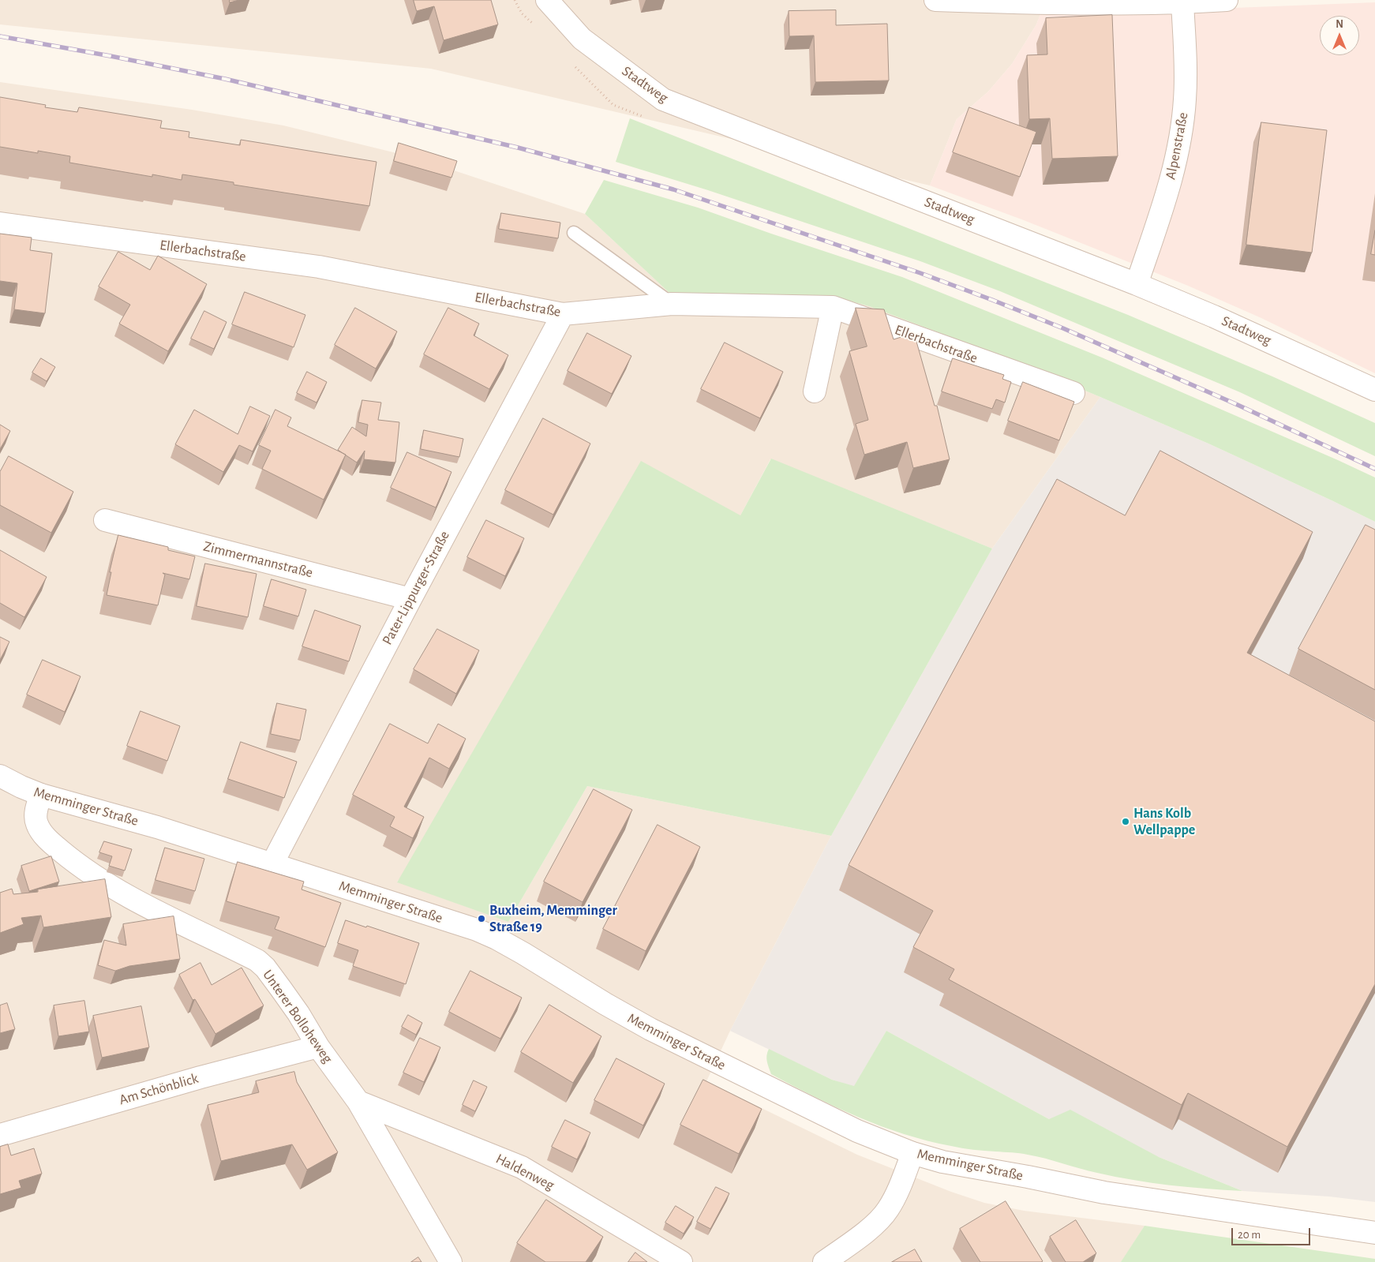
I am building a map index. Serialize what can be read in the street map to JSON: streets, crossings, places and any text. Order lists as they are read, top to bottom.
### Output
{
  "streets": {
    "street": [
      "Stadtweg",
      "Alpenstraße",
      "Ellerbachstraße",
      "Zimmermannstraße",
      "Pater-Lippurger-Straße",
      "Memminger Straße",
      "Unterer Bolloheweg",
      "Am Schönblick",
      "Haldenweg"
    ]
  },
  "crossings": [
    ["Stadtweg", "Alpenstraße"],
    ["Ellerbachstraße", "Pater-Lippurger-Straße"],
    ["Zimmermannstraße", "Pater-Lippurger-Straße"],
    ["Pater-Lippurger-Straße", "Memminger Straße"],
    ["Memminger Straße", "Unterer Bolloheweg"],
    ["Unterer Bolloheweg", "Am Schönblick"],
    ["Unterer Bolloheweg", "Haldenweg"]
  ],
  "places": ["Hans Kolb Wellpappe", "Buxheim, Memminger Straße 19"],
  "scale_bar": "20 m",
  "north": "top"
}
